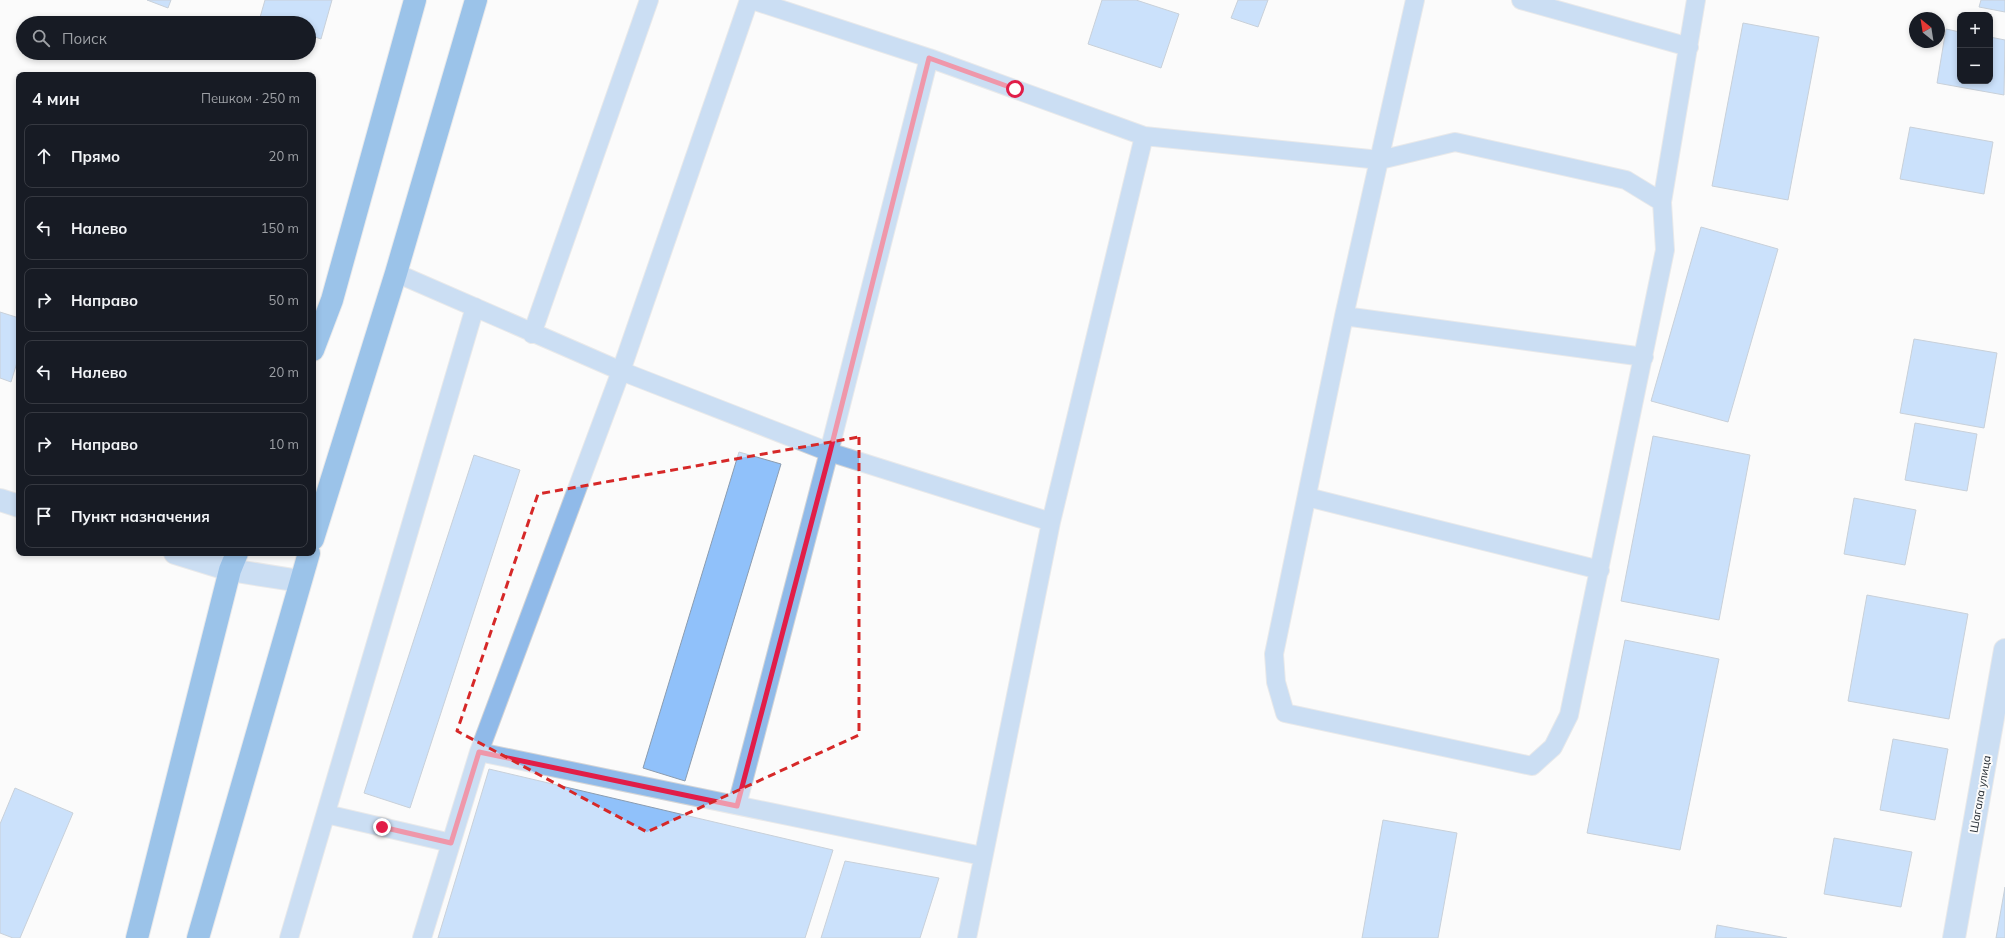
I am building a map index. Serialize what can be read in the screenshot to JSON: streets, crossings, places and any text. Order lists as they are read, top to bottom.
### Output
{
  "streets": {
    "street": ["Шагала улица"]
  },
  "north": "top left",
  "page": {
    "map_buttons": ["+", "−"],
    "search": "Поиск",
    "heading": ["4 мин", "Пешком · 250 m"],
    "list": [
      ["Прямо", "20 m"],
      ["Налево", "150 m"],
      ["Направо", "50 m"],
      ["Налево", "20 m"],
      ["Направо", "10 m"],
      "Пункт назначения"
    ]
  }
}
